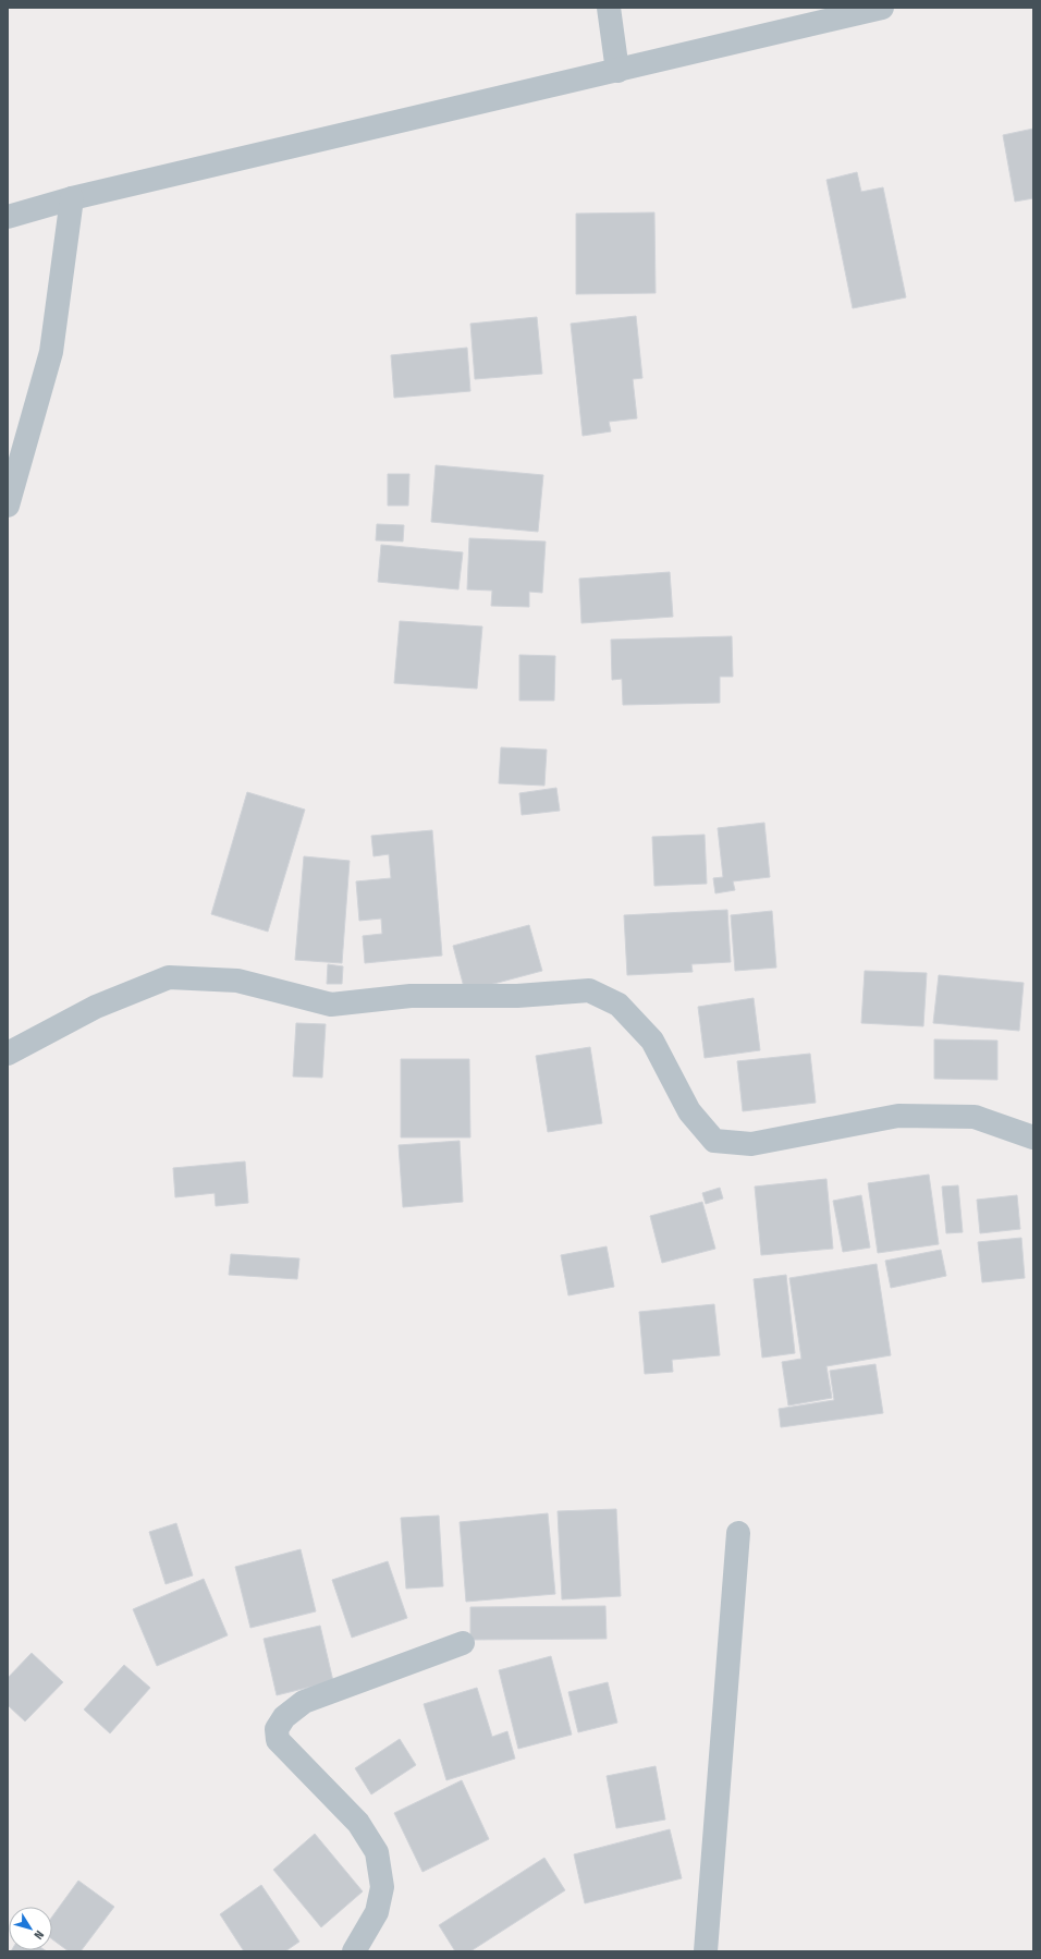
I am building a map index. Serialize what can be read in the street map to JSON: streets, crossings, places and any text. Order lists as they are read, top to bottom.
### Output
{
  "north": "bottom right"
}
